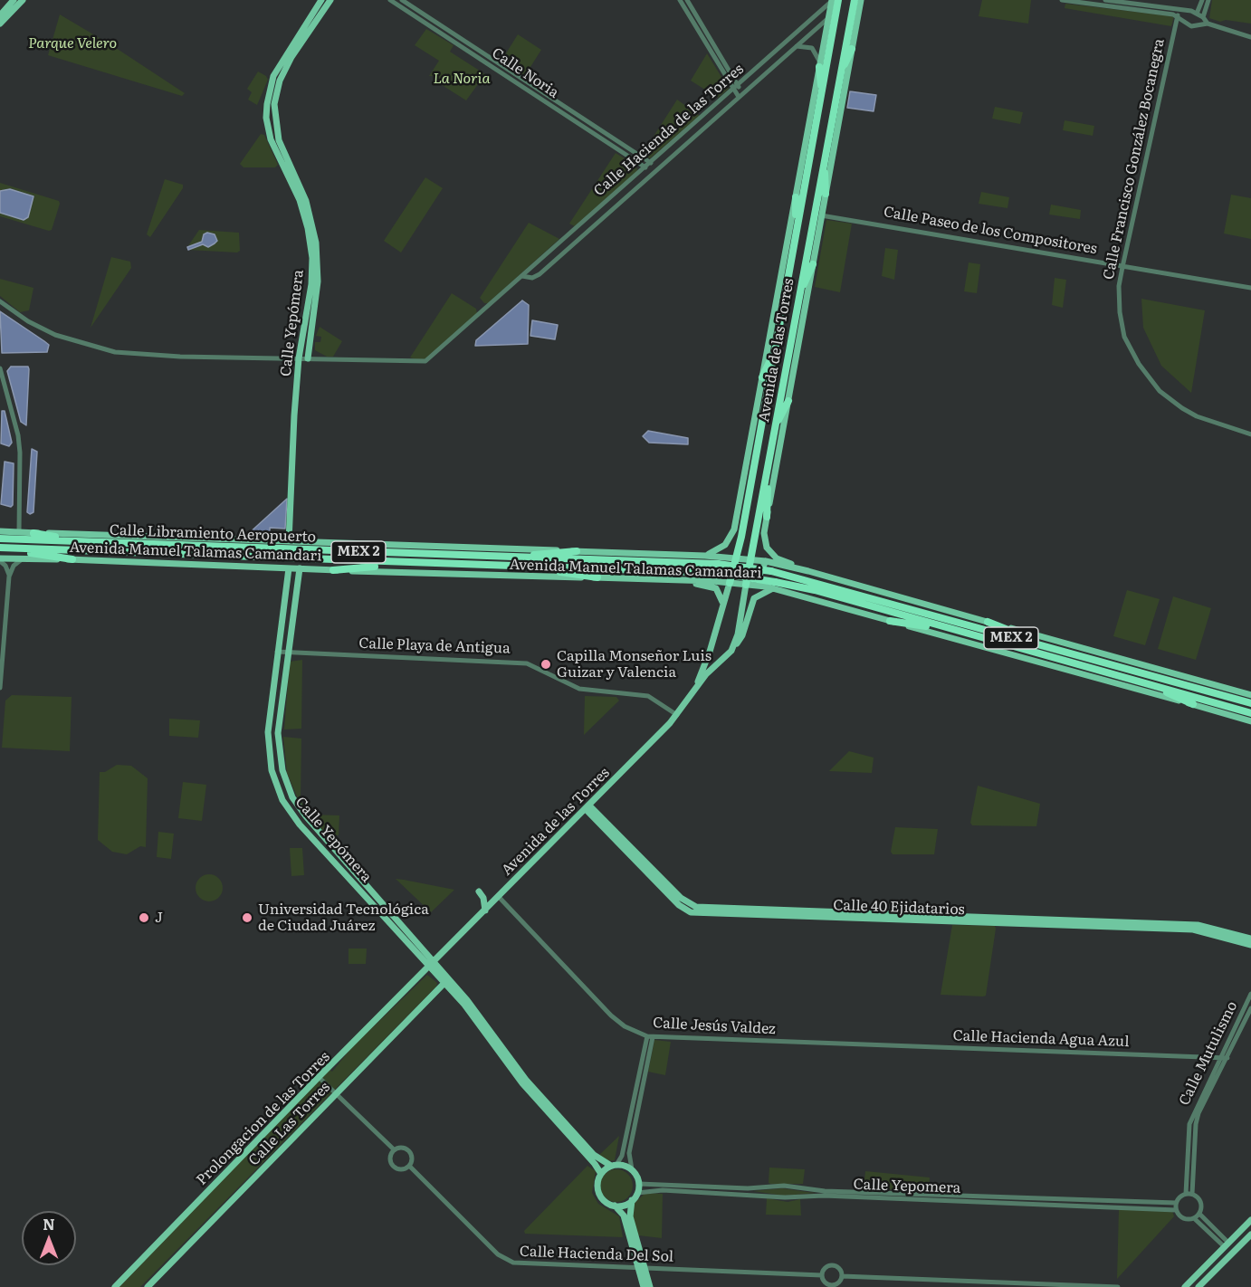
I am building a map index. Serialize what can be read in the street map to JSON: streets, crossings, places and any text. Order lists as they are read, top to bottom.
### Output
{
  "streets": {
    "highway": ["Avenida de las Torres", "Calle Libramiento Aeropuerto", "MEX 2"],
    "main road": [
      "Calle Yepómera",
      "Avenida Manuel Talamas Camandari",
      "Calle 40 Ejidatarios",
      "Prolongacion de las Torres",
      "Calle Las Torres"
    ],
    "street": [
      "Calle Noria",
      "Calle Hacienda de las Torres",
      "Calle Francisco González Bocanegra",
      "Calle Paseo de los Compositores",
      "Calle Playa de Antigua",
      "Calle Jesús Valdez",
      "Calle Hacienda Agua Azul",
      "Calle Mutulismo",
      "Calle Yepomera",
      "Calle Hacienda Del Sol"
    ]
  },
  "crossings": [
    ["Calle Noria", "Calle Hacienda de las Torres"],
    ["Calle Hacienda de las Torres", "Calle Yepómera"],
    ["Calle Hacienda de las Torres", "Avenida de las Torres"],
    ["Calle Francisco González Bocanegra", "Calle Paseo de los Compositores"],
    ["Calle Paseo de los Compositores", "Avenida de las Torres"],
    ["Calle Yepómera", "Avenida de las Torres"],
    ["Calle Yepómera", "Avenida Manuel Talamas Camandari"],
    ["Calle Yepómera", "Calle Playa de Antigua"],
    ["Calle Yepómera", "Prolongacion de las Torres"],
    ["Calle Yepómera", "Calle Las Torres"],
    ["Calle Yepómera", "Calle Yepomera"],
    ["Avenida de las Torres", "Avenida Manuel Talamas Camandari"],
    ["Avenida de las Torres", "Calle Playa de Antigua"],
    ["Avenida de las Torres", "Calle 40 Ejidatarios"],
    ["Avenida de las Torres", "Calle Jesús Valdez"],
    ["Avenida de las Torres", "Prolongacion de las Torres"],
    ["Calle Libramiento Aeropuerto", "Avenida Manuel Talamas Camandari"],
    ["Calle Libramiento Aeropuerto", "MEX 2"],
    ["Avenida Manuel Talamas Camandari", "MEX 2"],
    ["Calle Jesús Valdez", "Calle Hacienda Agua Azul"],
    ["Calle Hacienda Agua Azul", "Calle Mutulismo"],
    ["Calle Mutulismo", "Calle Yepomera"]
  ],
  "parks": ["Parque Velero", "La Noria"],
  "places": ["Capilla Monseñor Luis Guizar y Valencia", "J", "Universidad Tecnológica de Ciudad Juárez"],
  "north": "top"
}
